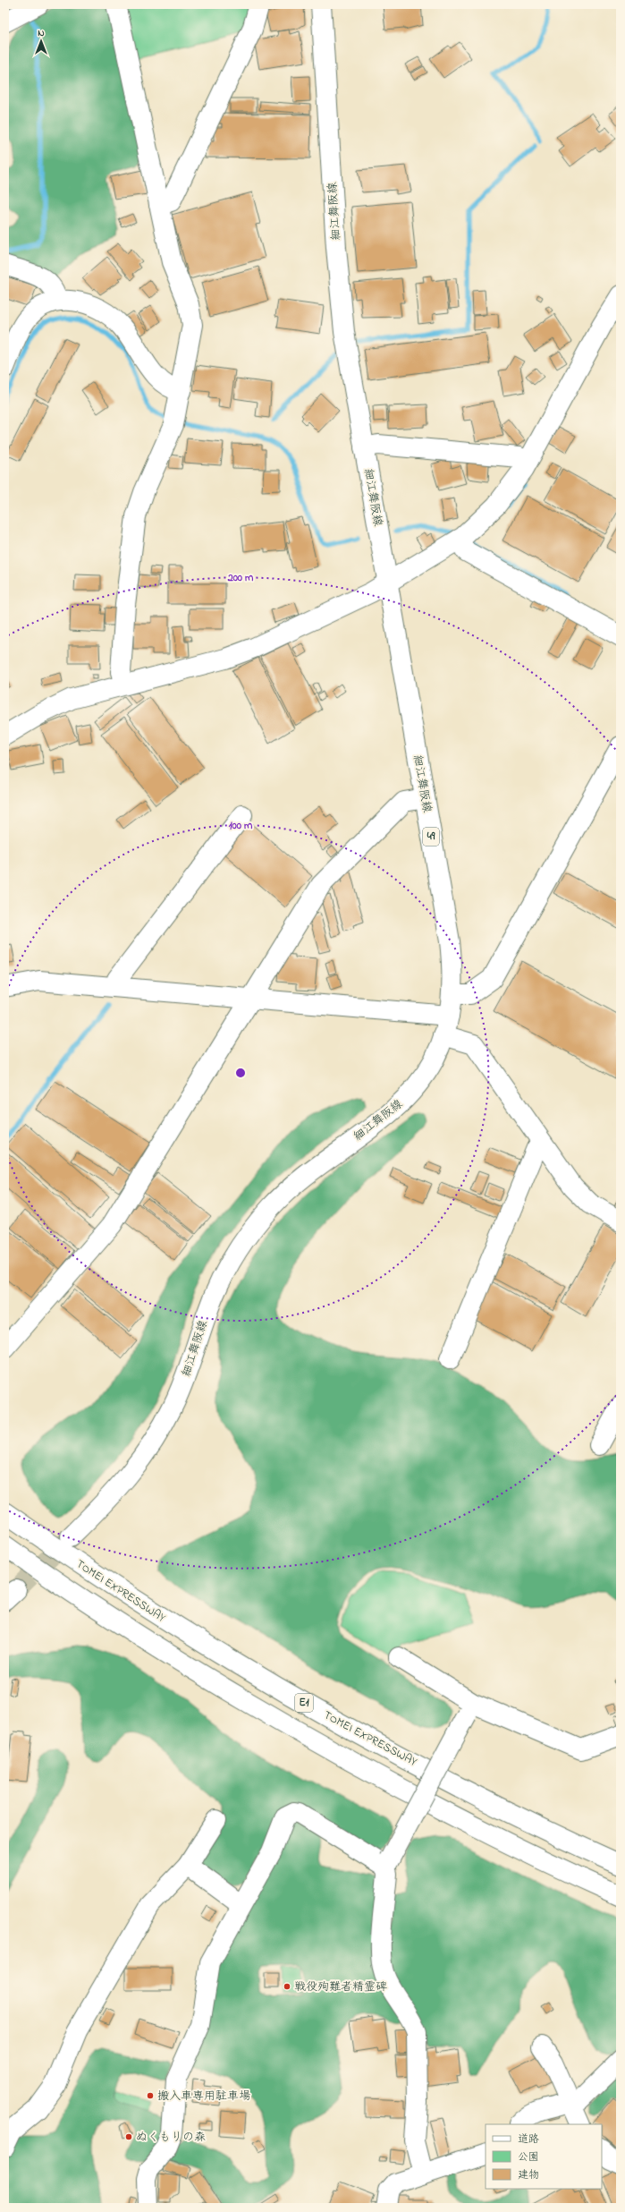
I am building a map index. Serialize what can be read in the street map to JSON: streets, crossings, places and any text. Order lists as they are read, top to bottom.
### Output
{
  "streets": {
    "main road": [
      "細江舞阪線",
      "49",
      "TOMEI EXPRESSWAY",
      "E1"
    ]
  },
  "places": ["戦役殉難者精霊碑", "搬入車専用駐車場", "ぬくもりの森"],
  "legend": ["道路", "公園", "建物"],
  "north": "top",
  "rings": ["200 m", "100 m"]
}
